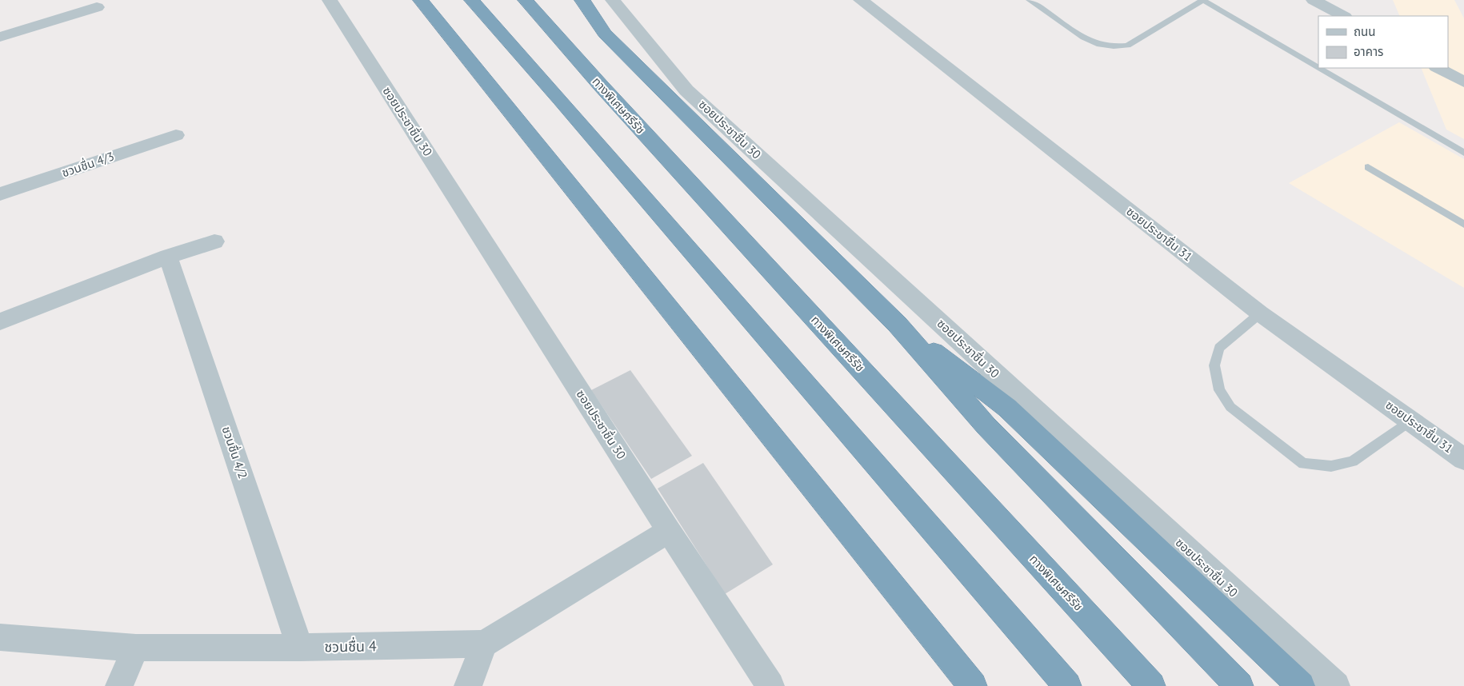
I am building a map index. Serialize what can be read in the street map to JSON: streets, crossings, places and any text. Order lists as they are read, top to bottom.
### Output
{
  "streets": {
    "highway": ["ทางพิเศษศรีรัช"],
    "street": [
      "ซอยประชาชื่น 30",
      "ชวนชื่น 4/3",
      "ซอยประชาชื่น 31",
      "ชวนชื่น 4/2",
      "ชวนชื่น 4"
    ]
  },
  "crossings": [
    ["ชวนชื่น 4/2", "ชวนชื่น 4"]
  ],
  "legend": ["ถนน", "อาคาร"]
}
